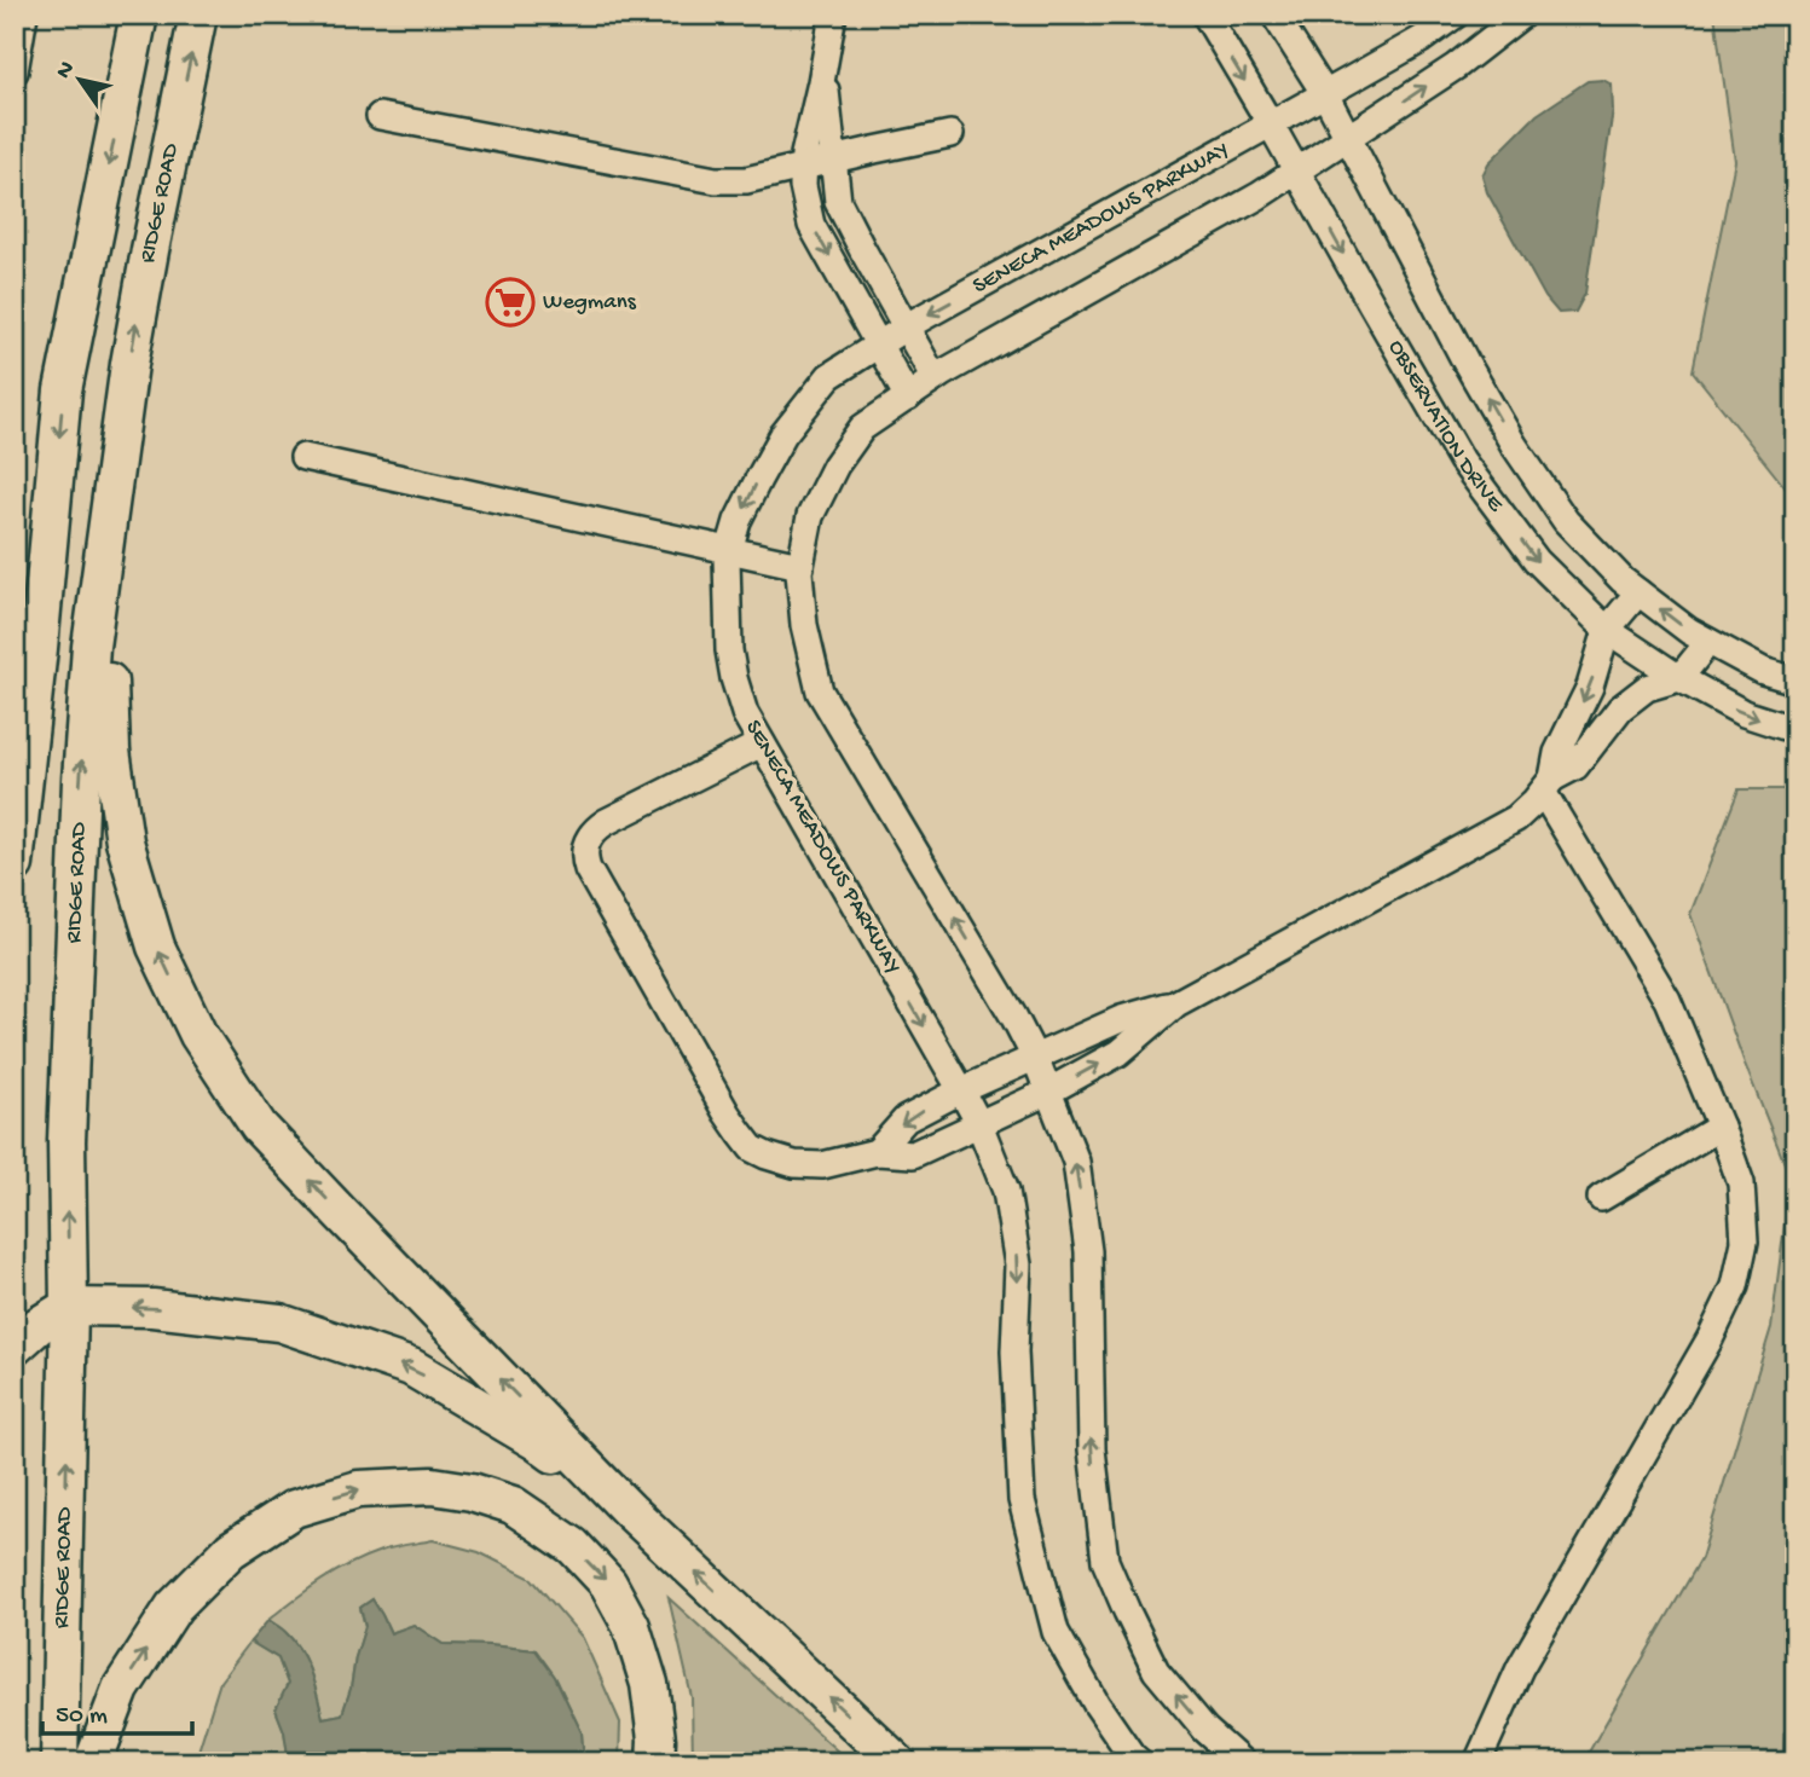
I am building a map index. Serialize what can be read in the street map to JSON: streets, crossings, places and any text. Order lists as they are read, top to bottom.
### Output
{
  "streets": {
    "highway": ["RIDGE ROAD"],
    "street": ["SENECA MEADOWS PARKWAY", "OBSERVATION DRIVE"]
  },
  "crossings": [
    ["SENECA MEADOWS PARKWAY", "OBSERVATION DRIVE"]
  ],
  "places": {
    "supermarket": ["Wegmans"]
  },
  "scale_bar": "50 m",
  "north": "top left"
}
